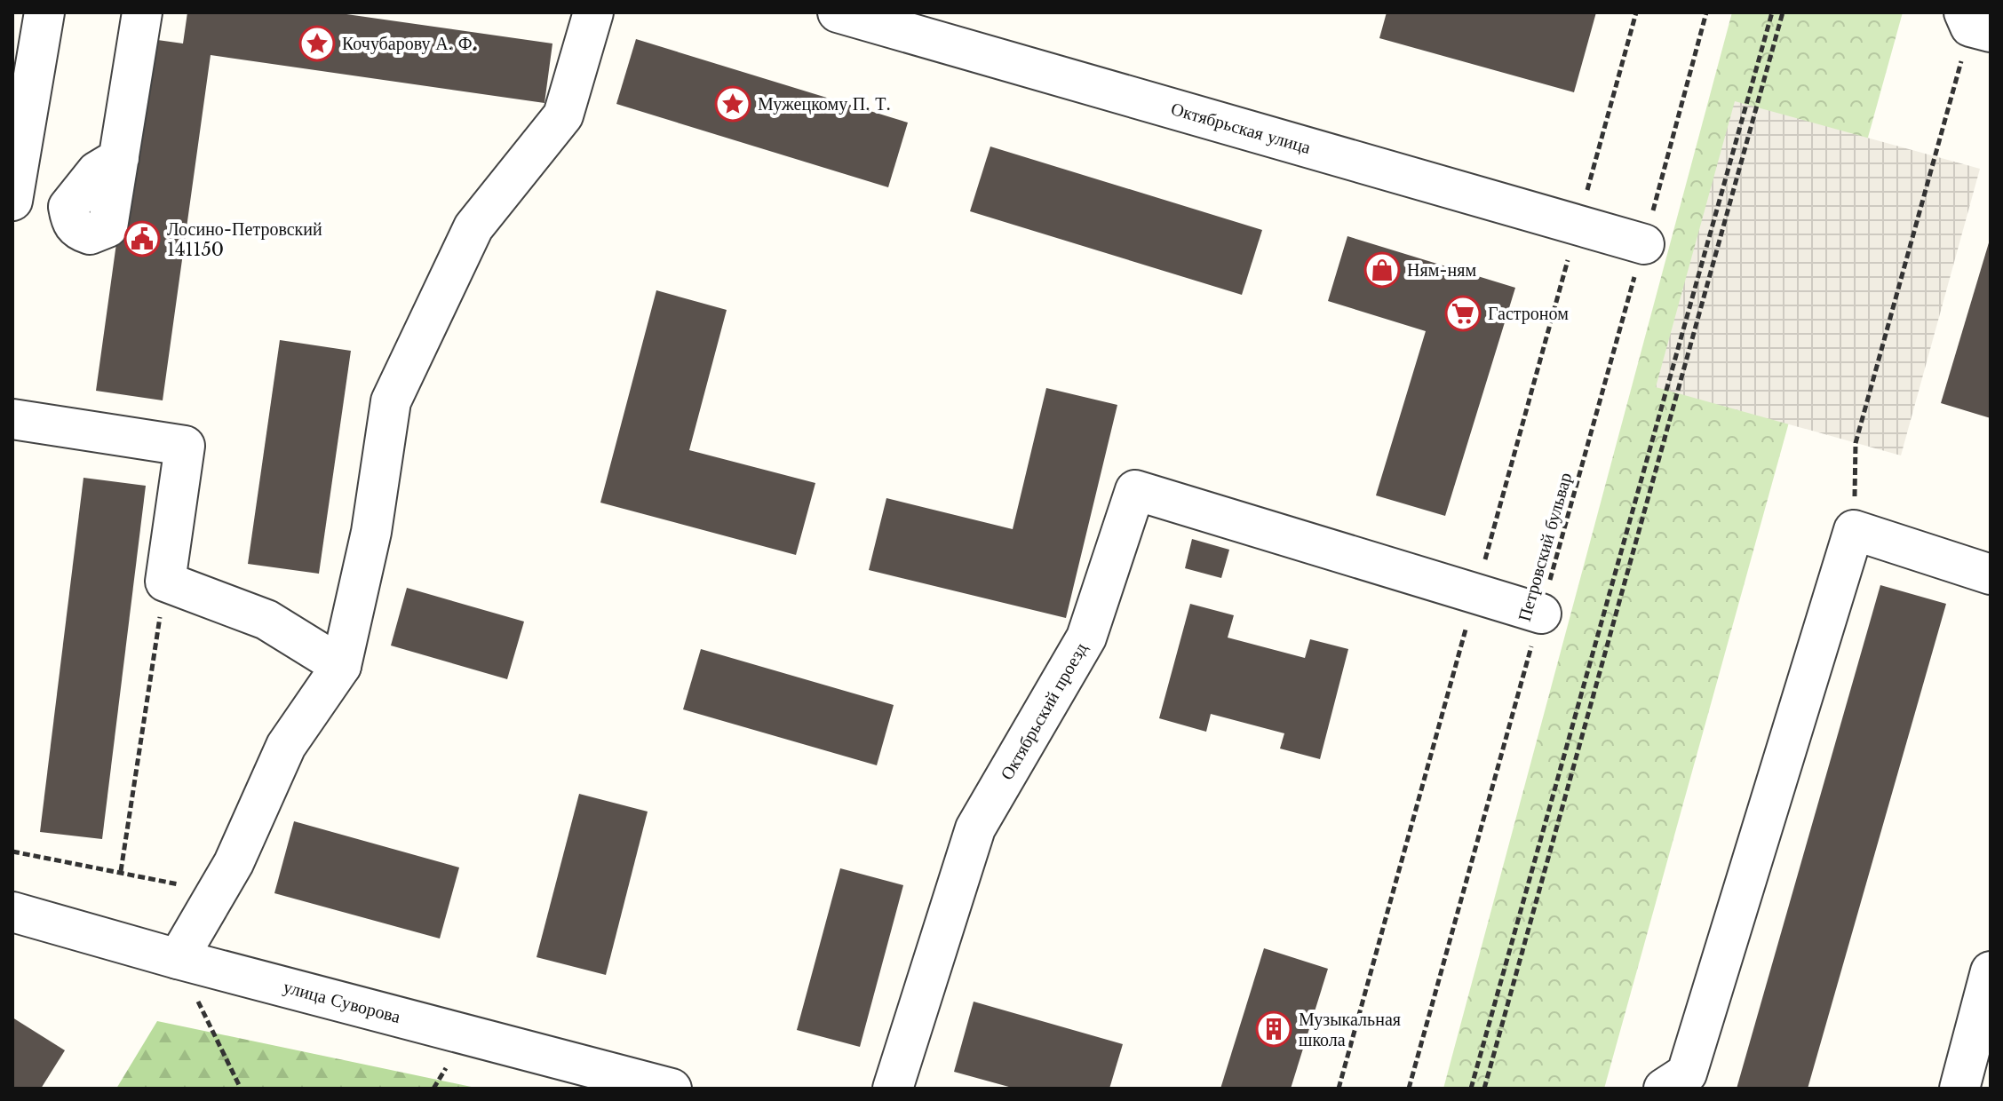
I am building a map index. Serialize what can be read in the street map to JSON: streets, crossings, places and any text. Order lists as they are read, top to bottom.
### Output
{
  "streets": {
    "street": ["Октябрьская улица", "Октябрьский проезд", "улица Суворова"],
    "path": ["Петровский бульвар"]
  },
  "crossings": [
    ["Октябрьская улица", "Петровский бульвар"],
    ["Петровский бульвар", "Октябрьский проезд"]
  ],
  "places": {
    "place": ["Кочубарову А. Ф.", "Мужецкому П. Т."],
    "public building": ["Лосино-Петровский 141150"],
    "shop": ["Ням-ням"],
    "supermarket": ["Гастроном"],
    "building": ["Музыкальная школа"]
  }
}
